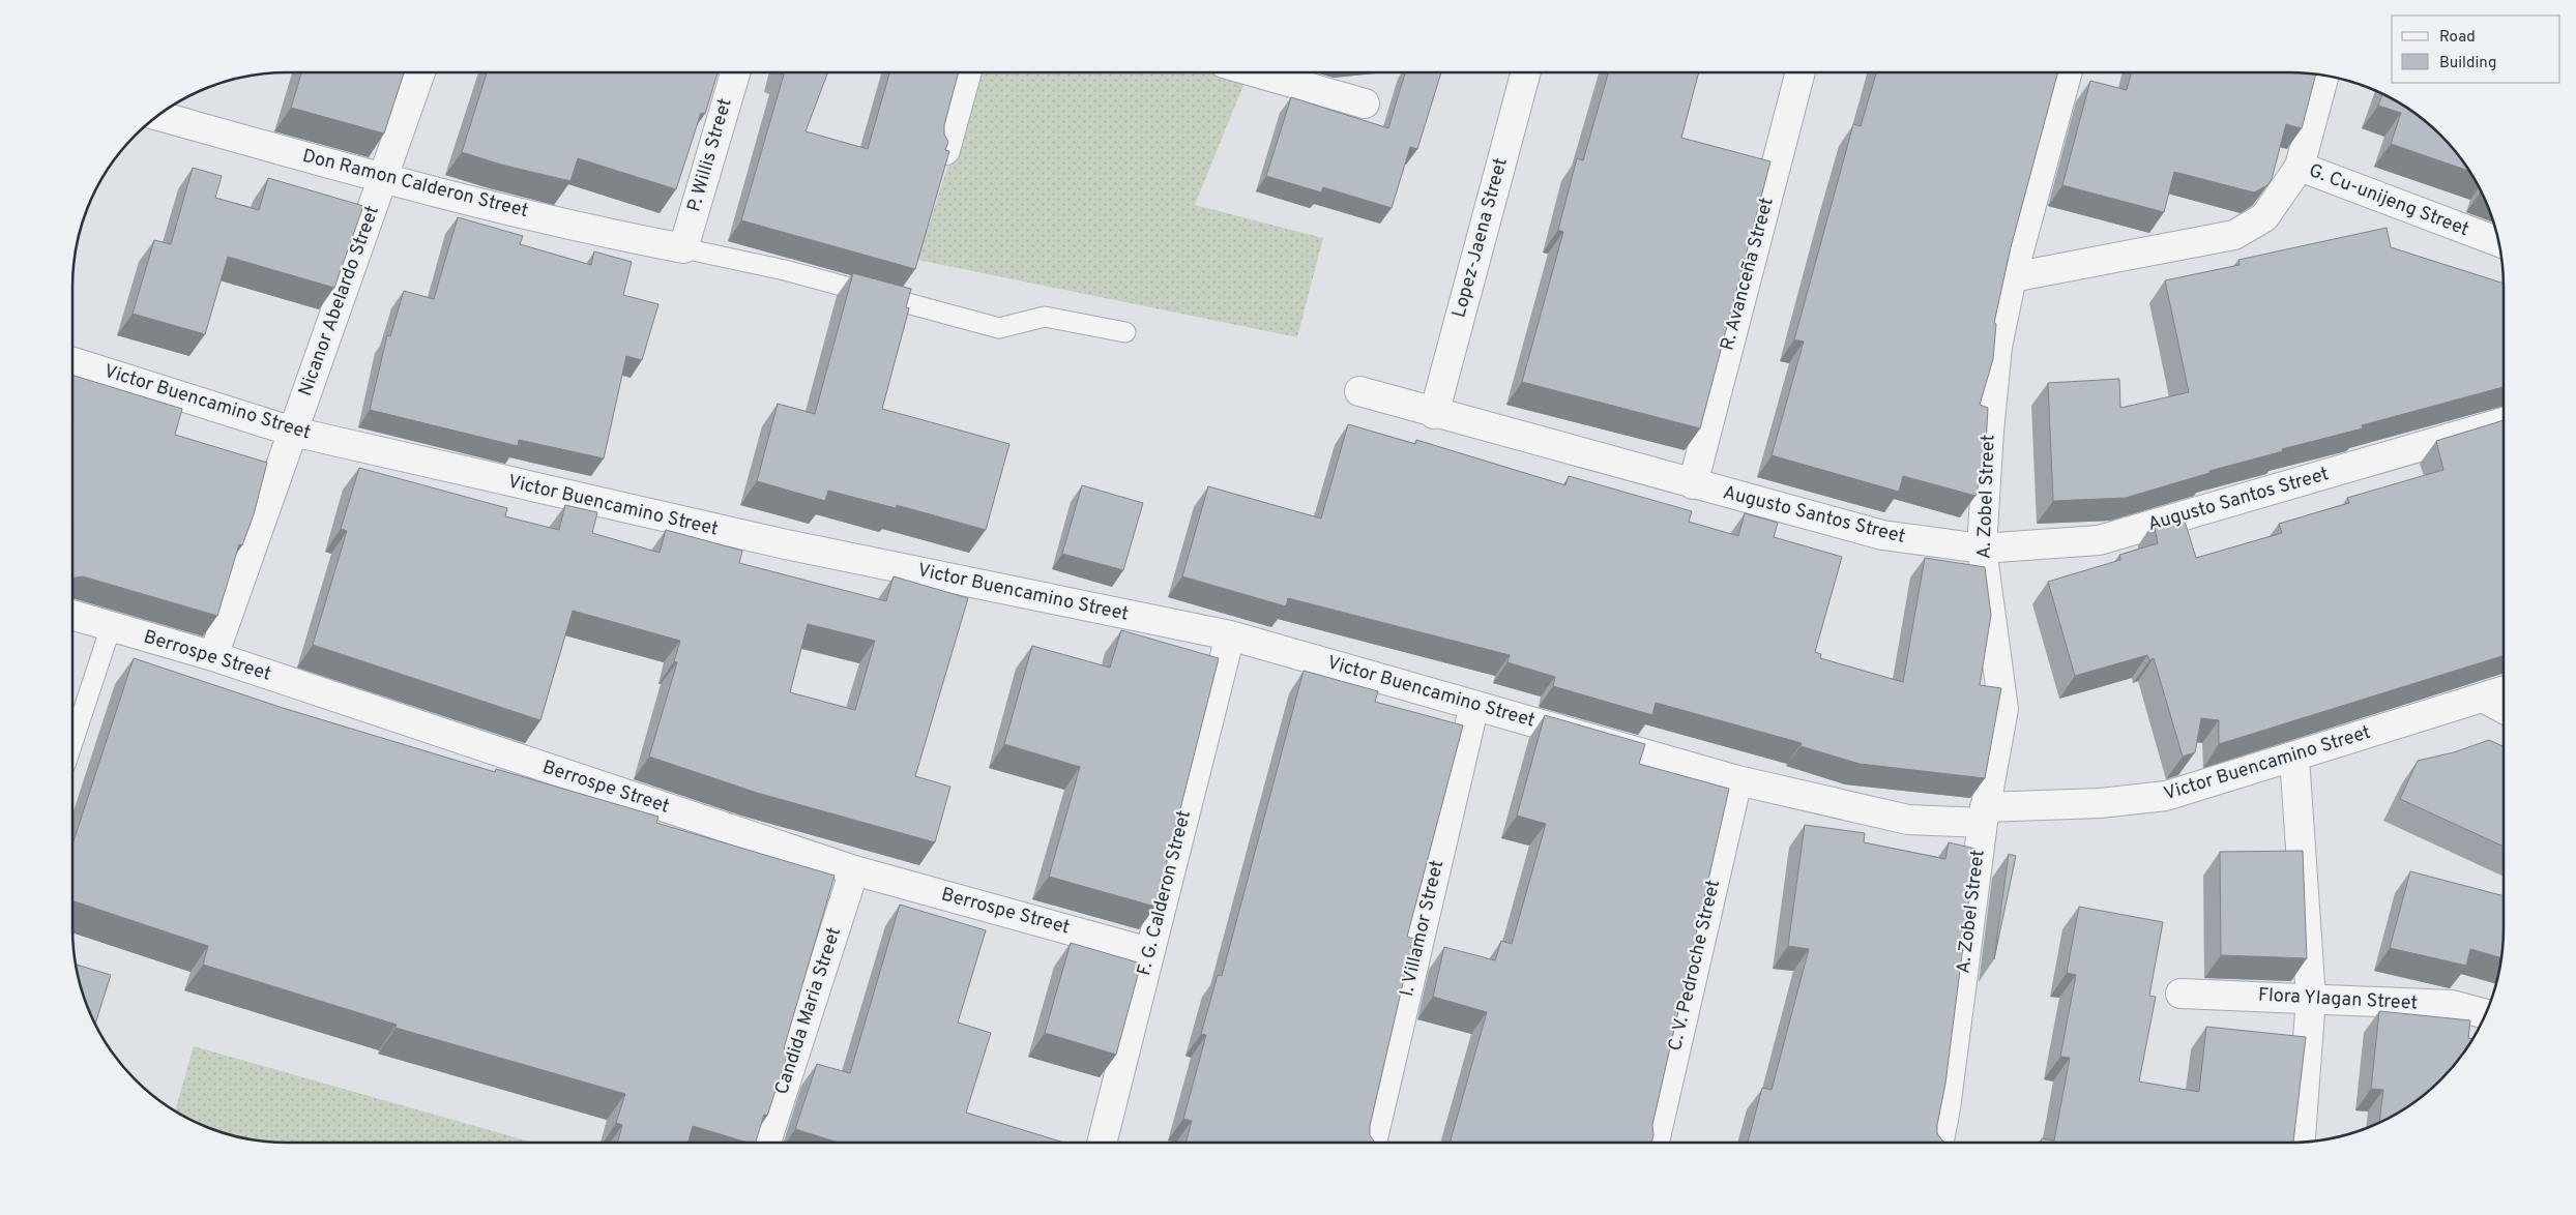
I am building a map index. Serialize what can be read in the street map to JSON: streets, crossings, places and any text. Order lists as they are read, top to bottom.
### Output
{
  "streets": {
    "street": [
      "P. Willis Street",
      "Don Ramon Calderon Street",
      "G. Cu-unijeng Street",
      "Lopez-Jaena Street",
      "R. Avanceña Street",
      "Nicanor Abelardo Street",
      "Victor Buencamino Street",
      "A. Zobel Street",
      "Augusto Santos Street",
      "Berrospe Street",
      "F. G. Calderon Street",
      "I. Villamor Street",
      "C. V. Pedroche Street",
      "Flora Ylagan Street",
      "Candida Maria Street"
    ]
  },
  "crossings": [
    ["P. Willis Street", "Don Ramon Calderon Street"],
    ["Don Ramon Calderon Street", "Nicanor Abelardo Street"],
    ["Lopez-Jaena Street", "Augusto Santos Street"],
    ["R. Avanceña Street", "Augusto Santos Street"],
    ["Nicanor Abelardo Street", "Victor Buencamino Street"],
    ["Nicanor Abelardo Street", "Berrospe Street"],
    ["Victor Buencamino Street", "A. Zobel Street"],
    ["Victor Buencamino Street", "F. G. Calderon Street"],
    ["Victor Buencamino Street", "I. Villamor Street"],
    ["Victor Buencamino Street", "C. V. Pedroche Street"],
    ["A. Zobel Street", "Augusto Santos Street"],
    ["Berrospe Street", "F. G. Calderon Street"],
    ["Berrospe Street", "Candida Maria Street"]
  ],
  "legend": ["Road", "Building"]
}
